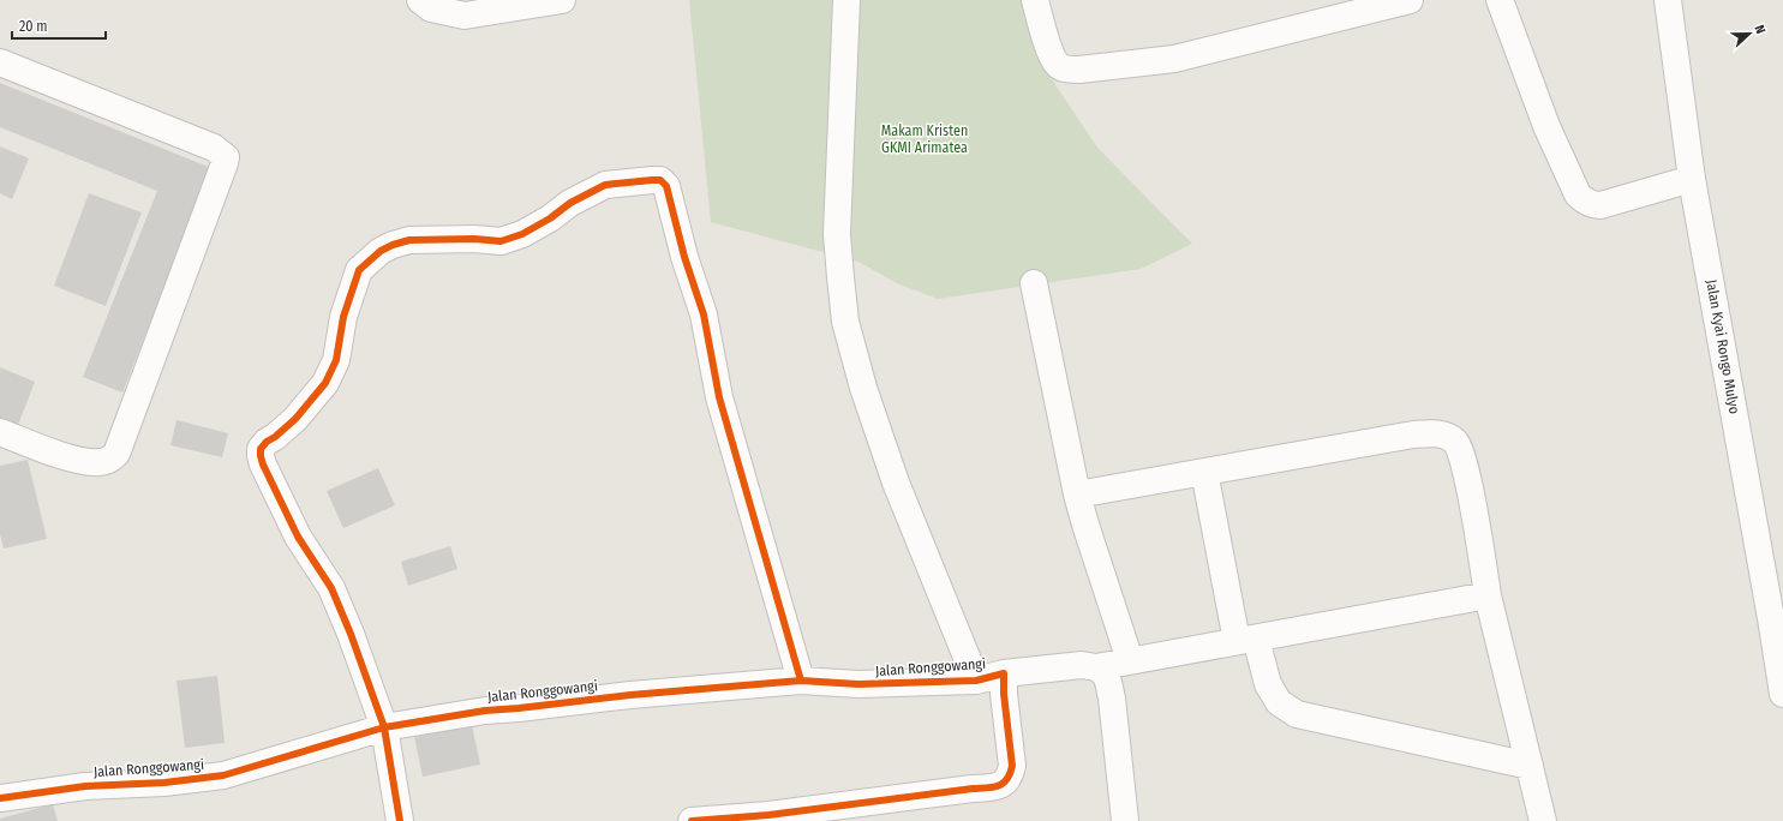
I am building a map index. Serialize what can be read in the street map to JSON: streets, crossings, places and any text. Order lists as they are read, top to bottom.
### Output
{
  "streets": {
    "street": ["Jalan Kyai Rongo Mulyo", "Jalan Ronggowangi"]
  },
  "parks": ["Makam Kristen GKMI Arimatea"],
  "scale_bar": "20 m",
  "north": "right"
}
